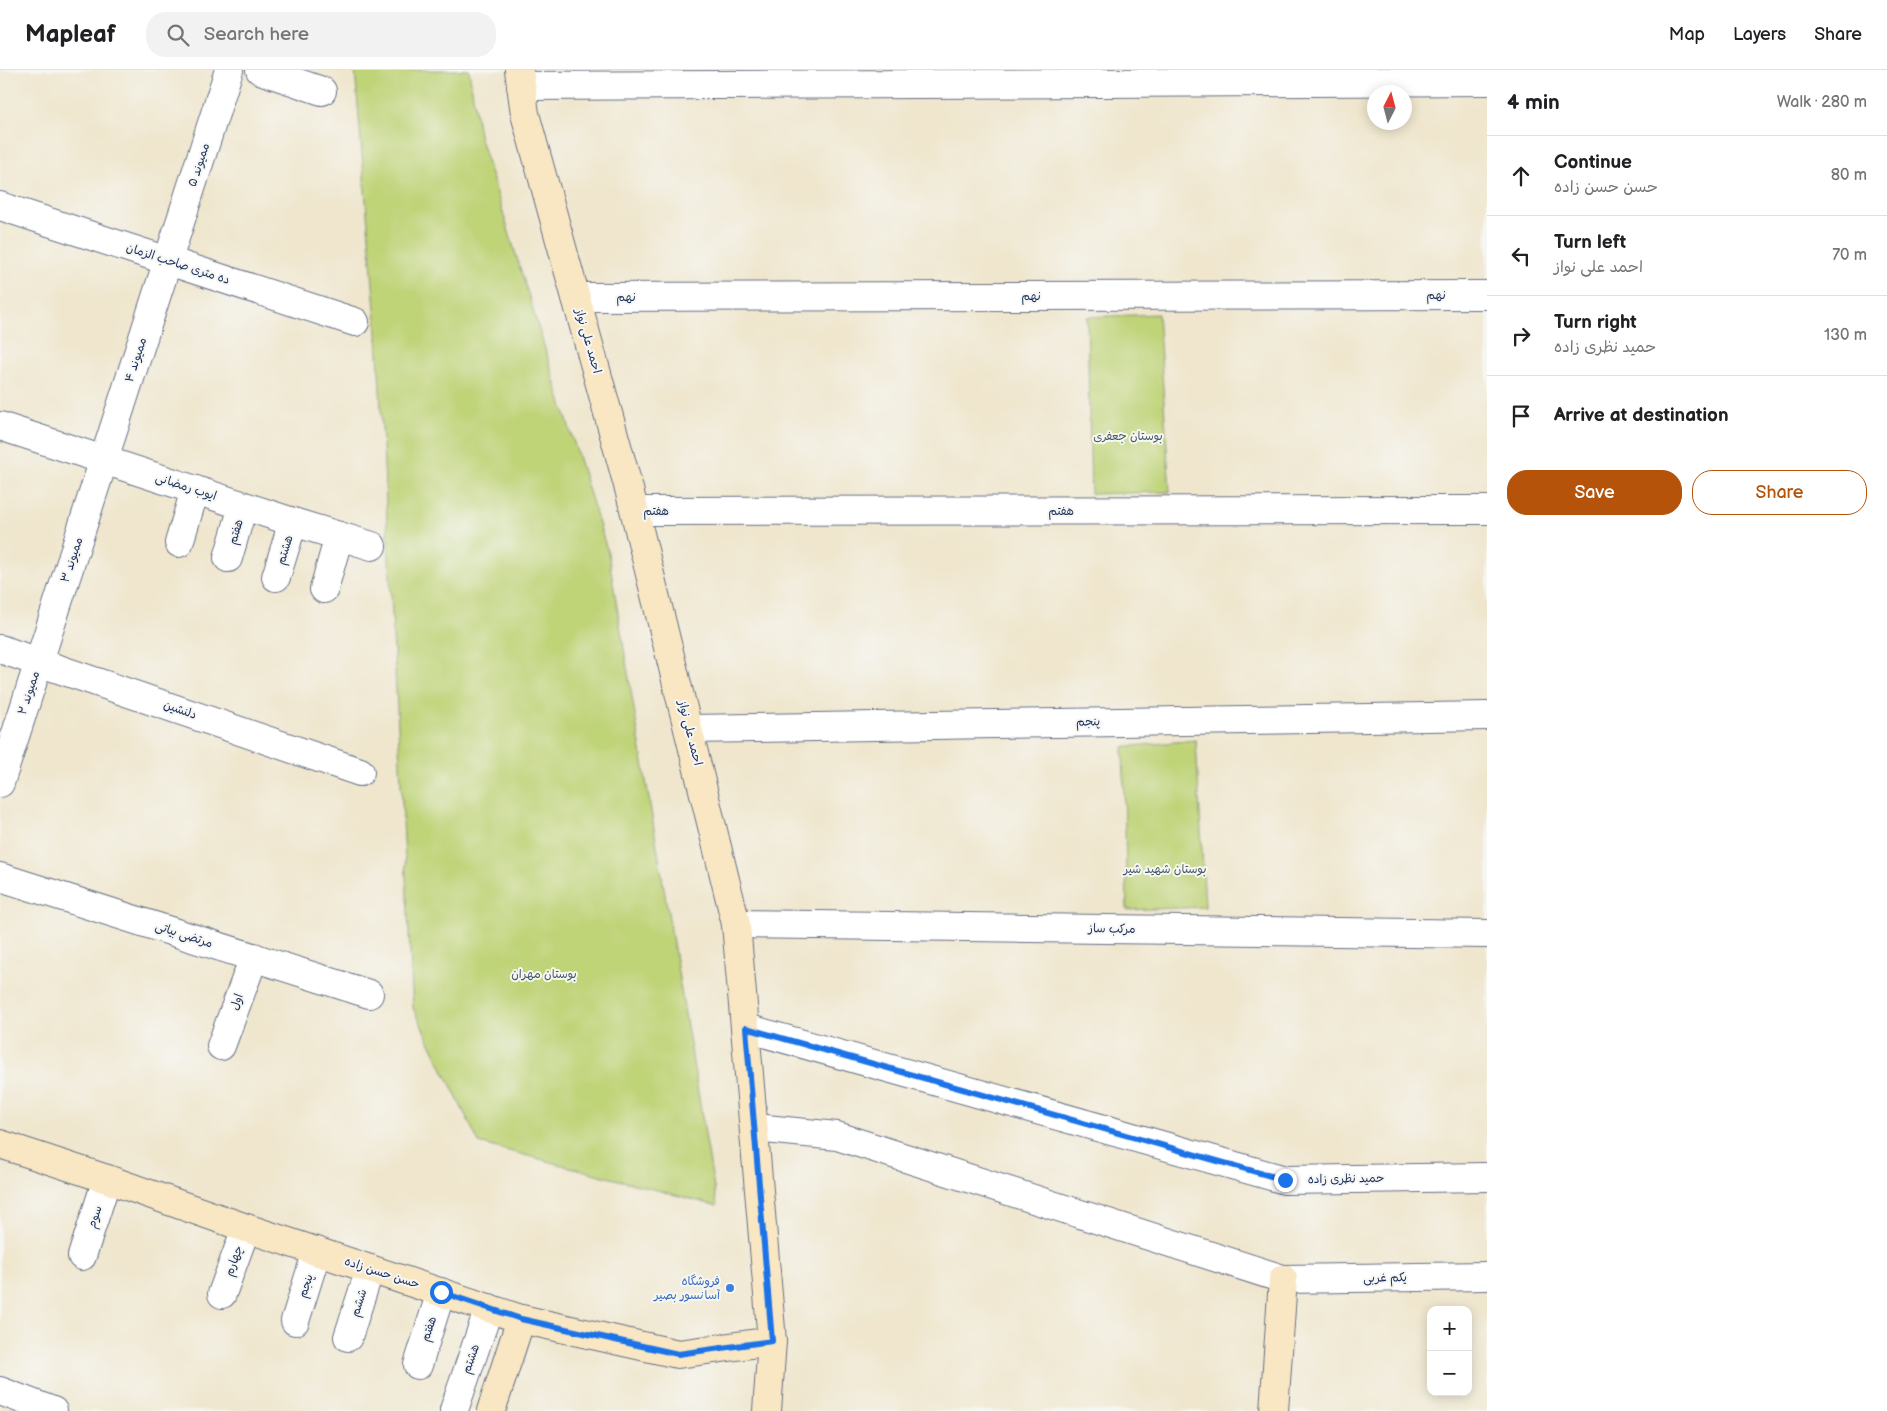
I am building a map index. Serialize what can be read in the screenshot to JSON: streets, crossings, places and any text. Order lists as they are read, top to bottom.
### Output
{
  "streets": {
    "main road": ["احمد علی نواز", "حسن حسن زاده"],
    "street": [
      "ممیوند ۵",
      "ده متری صاحب الزمان",
      "نهم",
      "ممیوند ۴",
      "ایوب رمضانی",
      "هفتم",
      "هشتم",
      "ممیوند ۳",
      "ممیوند ۲",
      "دلنشین",
      "پنجم",
      "مرکب ساز",
      "مرتضی بیاتی",
      "اول",
      "حمید نظری زاده",
      "سوم",
      "چهارم",
      "یکم غربی",
      "ششم"
    ]
  },
  "crossings": [
    ["ممیوند ۵", "ده متری صاحب الزمان"],
    ["ممیوند ۵", "ممیوند ۴"],
    ["ده متری صاحب الزمان", "ممیوند ۴"],
    ["نهم", "احمد علی نواز"],
    ["احمد علی نواز", "هفتم"],
    ["احمد علی نواز", "پنجم"],
    ["احمد علی نواز", "مرکب ساز"],
    ["احمد علی نواز", "حمید نظری زاده"],
    ["احمد علی نواز", "حسن حسن زاده"],
    ["احمد علی نواز", "یکم غربی"],
    ["ممیوند ۴", "ایوب رمضانی"],
    ["ممیوند ۴", "ممیوند ۳"],
    ["ایوب رمضانی", "هفتم"],
    ["ایوب رمضانی", "هشتم"],
    ["ایوب رمضانی", "ممیوند ۳"],
    ["هفتم", "حسن حسن زاده"],
    ["هشتم", "حسن حسن زاده"],
    ["ممیوند ۳", "ممیوند ۲"],
    ["ممیوند ۳", "دلنشین"],
    ["ممیوند ۲", "دلنشین"],
    ["پنجم", "حسن حسن زاده"],
    ["مرتضی بیاتی", "اول"],
    ["سوم", "حسن حسن زاده"],
    ["چهارم", "حسن حسن زاده"],
    ["حسن حسن زاده", "ششم"]
  ],
  "parks": ["بوستان جعفری", "بوستان شهید شیر", "بوستان مهران"],
  "places": ["فروشگاه آسانسور بصیر"],
  "north": "top",
  "page": {
    "header": "Mapleaf",
    "search": "Search here",
    "nav": ["Map", "Layers", "Share"],
    "heading": ["4 min", "Walk · 280 m"],
    "list": [
      ["Continue", "حسن حسن زاده", "80 m"],
      ["Turn left", "احمد علی نواز", "70 m"],
      ["Turn right", "حمید نظری زاده", "130 m"],
      "Arrive at destination"
    ],
    "buttons": ["Save", "Share"],
    "map_buttons": ["+", "−"]
  }
}
